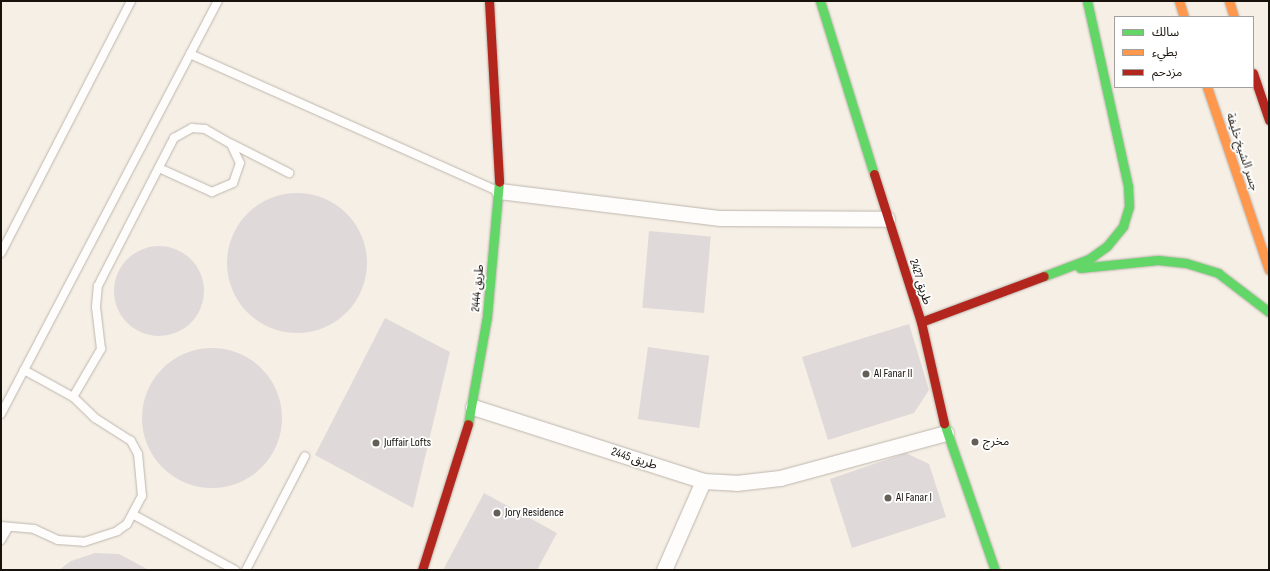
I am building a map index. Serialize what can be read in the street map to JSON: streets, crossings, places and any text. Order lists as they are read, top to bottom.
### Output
{
  "streets": {
    "main road": ["جسر الشيخ خليفة", "طريق 2427", "طريق 2444"],
    "street": ["طريق 2445"]
  },
  "crossings": [
    ["طريق 2427", "طريق 2445"],
    ["طريق 2444", "طريق 2445"]
  ],
  "places": [
    "Al Fanar II",
    "مخرج",
    "Juffair Lofts",
    "Al Fanar I",
    "Jory Residence"
  ],
  "legend": ["سالك", "بطيء", "مزدحم"]
}
